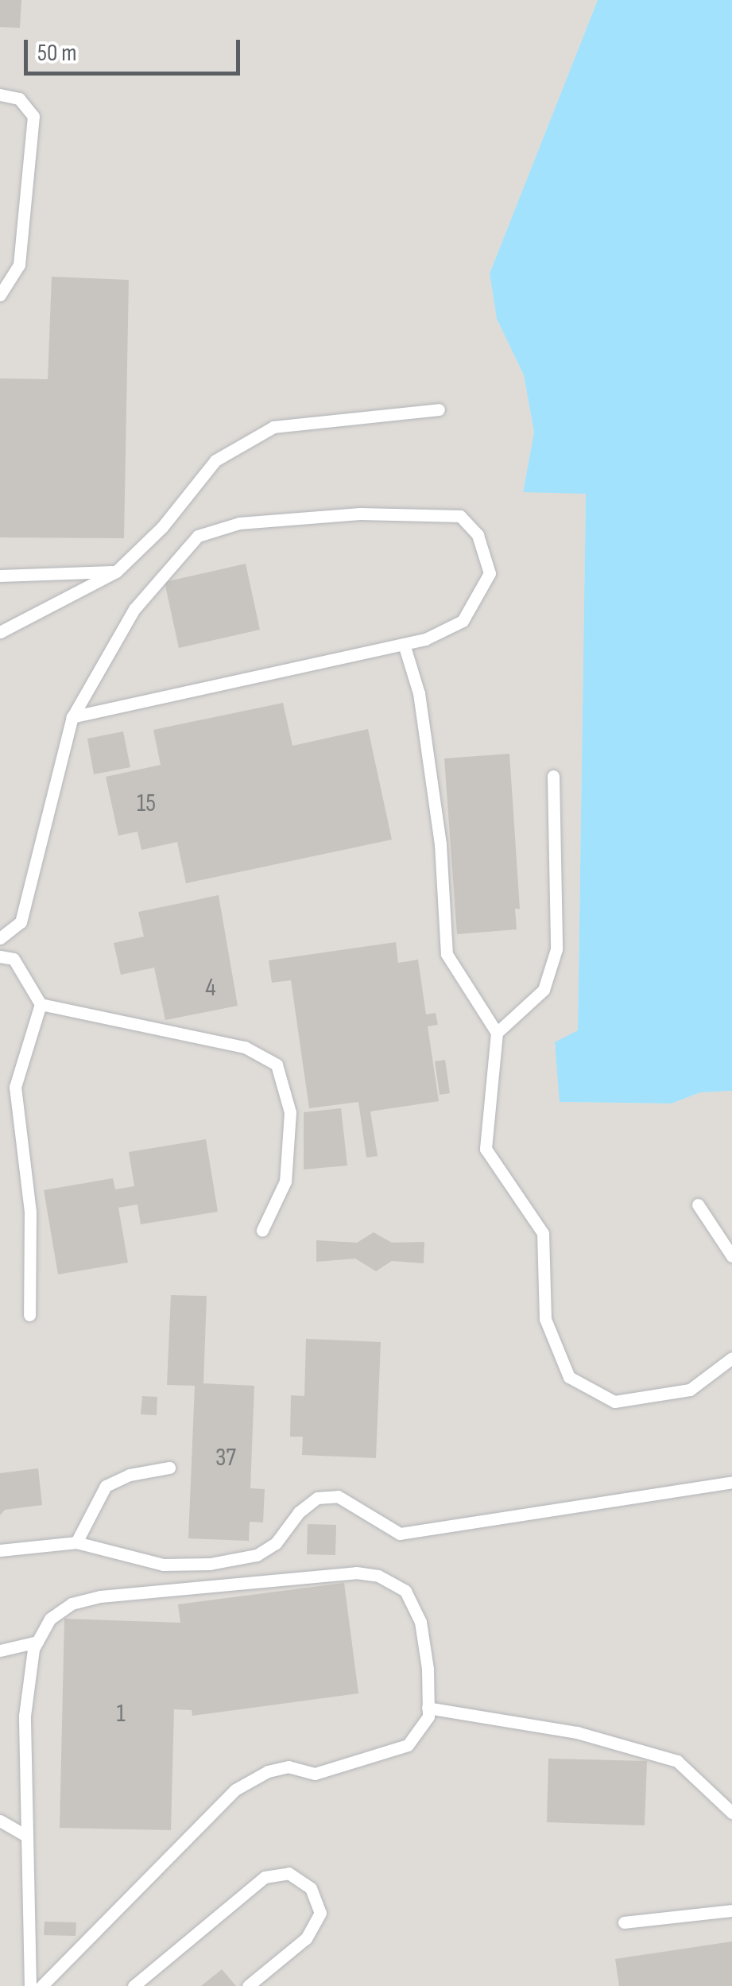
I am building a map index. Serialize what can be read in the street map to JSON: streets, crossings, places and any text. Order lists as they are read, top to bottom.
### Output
{
  "house_numbers": [
    "15",
    "4",
    "37",
    "1"
  ],
  "scale_bar": "50 m"
}
